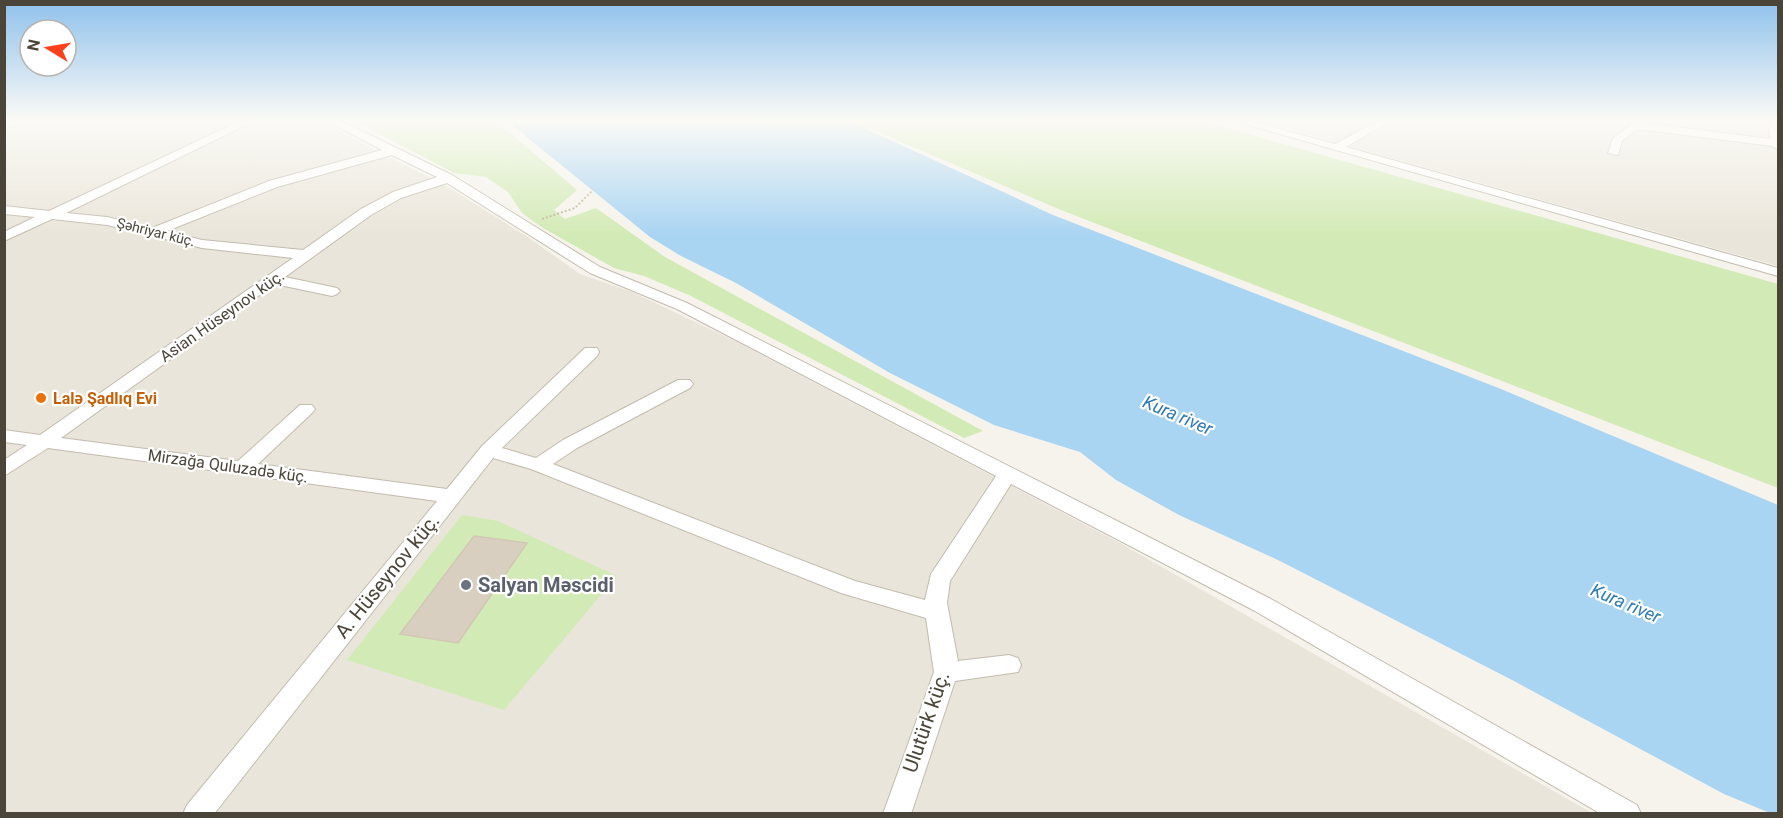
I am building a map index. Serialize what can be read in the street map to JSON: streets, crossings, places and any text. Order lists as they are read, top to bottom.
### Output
{
  "streets": {
    "street": [
      "Şəhriyar küç.",
      "Asian Hüseynov küç.",
      "Mirzağa Quluzadə küç.",
      "A. Hüseynov küç.",
      "Ulutürk küç."
    ]
  },
  "crossings": [
    ["Şəhriyar küç.", "Asian Hüseynov küç."],
    ["Asian Hüseynov küç.", "Mirzağa Quluzadə küç."],
    ["Mirzağa Quluzadə küç.", "A. Hüseynov küç."]
  ],
  "water": ["Kura river"],
  "places": ["Lalə Şadlıq Evi", "Salyan Məscidi"],
  "north": "left"
}
